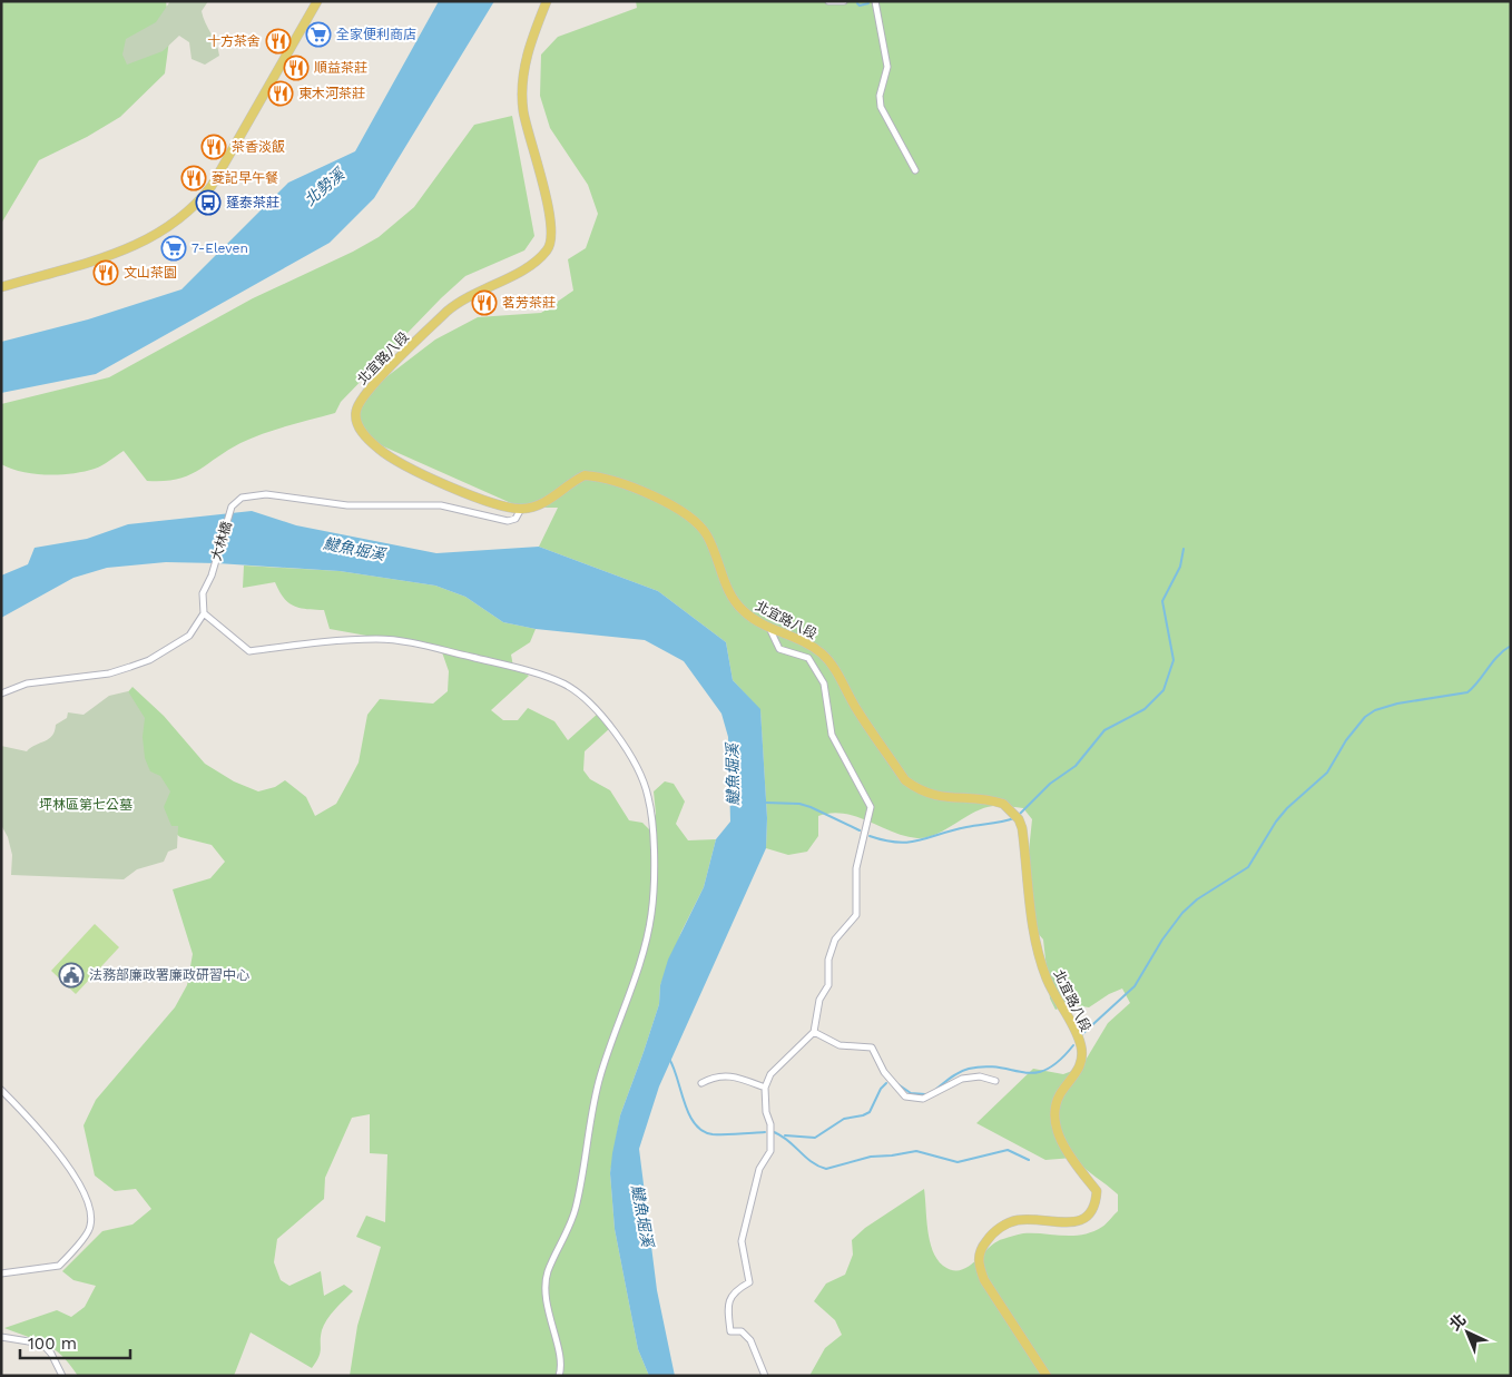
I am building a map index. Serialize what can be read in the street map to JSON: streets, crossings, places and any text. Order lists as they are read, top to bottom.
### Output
{
  "streets": {
    "main road": ["北宜路八段"],
    "street": ["大林橋"]
  },
  "crossings": [
    ["北宜路八段", "大林橋"]
  ],
  "water": ["北勢溪", "𩻸魚堀溪"],
  "parks": ["坪林區第七公墓"],
  "places": {
    "supermarket": ["全家便利商店", "7-Eleven"],
    "restaurant": [
      "十方茶舍",
      "順益茶莊",
      "東木河茶莊",
      "茶香淡飯",
      "菱記早午餐",
      "文山茶園",
      "茗芳茶莊"
    ],
    "bus stop": ["蓬泰茶莊"],
    "public building": ["法務部廉政署廉政研習中心"]
  },
  "scale_bar": "100 m",
  "north": "top left"
}
